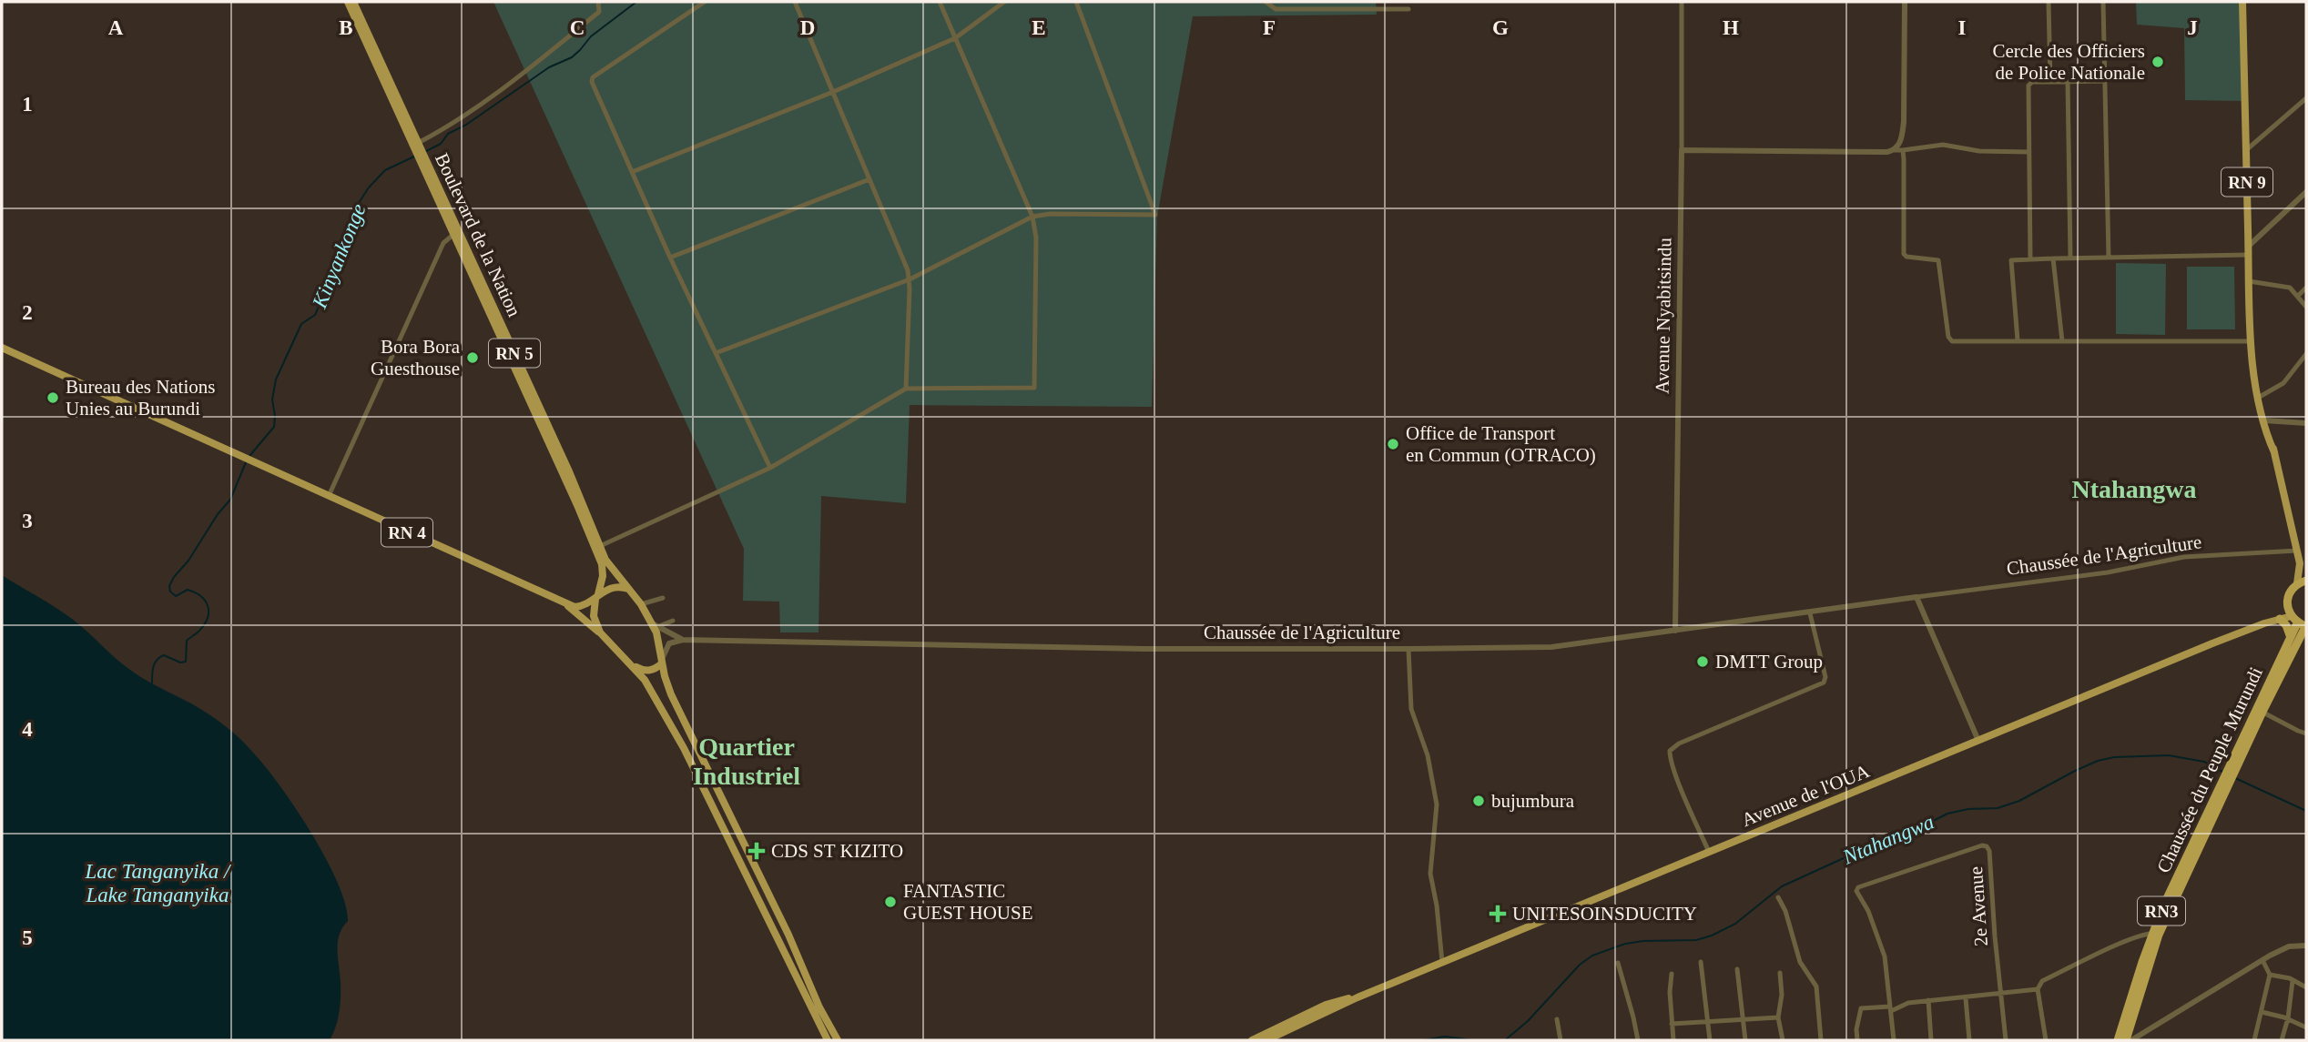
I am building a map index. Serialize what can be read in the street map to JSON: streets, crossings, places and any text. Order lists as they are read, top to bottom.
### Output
{
  "streets": {
    "highway": ["Chaussée du Peuple Murundi", "RN3"],
    "main road": [
      "RN 9",
      "Boulevard de la Nation",
      "RN 5",
      "RN 4",
      "Avenue de l'OUA"
    ],
    "street": ["Avenue Nyabitsindu", "Chaussée de l'Agriculture", "2e Avenue"]
  },
  "crossings": [
    ["RN 9", "Chaussée de l'Agriculture"],
    ["Boulevard de la Nation", "RN 4"],
    ["Boulevard de la Nation", "Chaussée de l'Agriculture"],
    ["Avenue Nyabitsindu", "Chaussée de l'Agriculture"],
    ["Chaussée du Peuple Murundi", "Avenue de l'OUA"]
  ],
  "districts": ["Ntahangwa", "Quartier Industriel"],
  "water": ["Kinyankonge", "Ntahangwa", "Lac Tanganyika / Lake Tanganyika"],
  "places": {
    "other": [
      "Cercle des Officiers de Police Nationale",
      "Bora Bora Guesthouse",
      "Bureau des Nations Unies au Burundi",
      "Office de Transport en Commun (OTRACO)",
      "DMTT Group",
      "bujumbura",
      "FANTASTIC GUEST HOUSE"
    ],
    "health": ["CDS ST KIZITO", "UNITESOINSDUCITY"]
  },
  "grid": {
    "columns": [
      "A",
      "B",
      "C",
      "D",
      "E",
      "F",
      "G",
      "H",
      "I",
      "J"
    ],
    "rows": [
      "1",
      "2",
      "3",
      "4",
      "5"
    ]
  }
}
